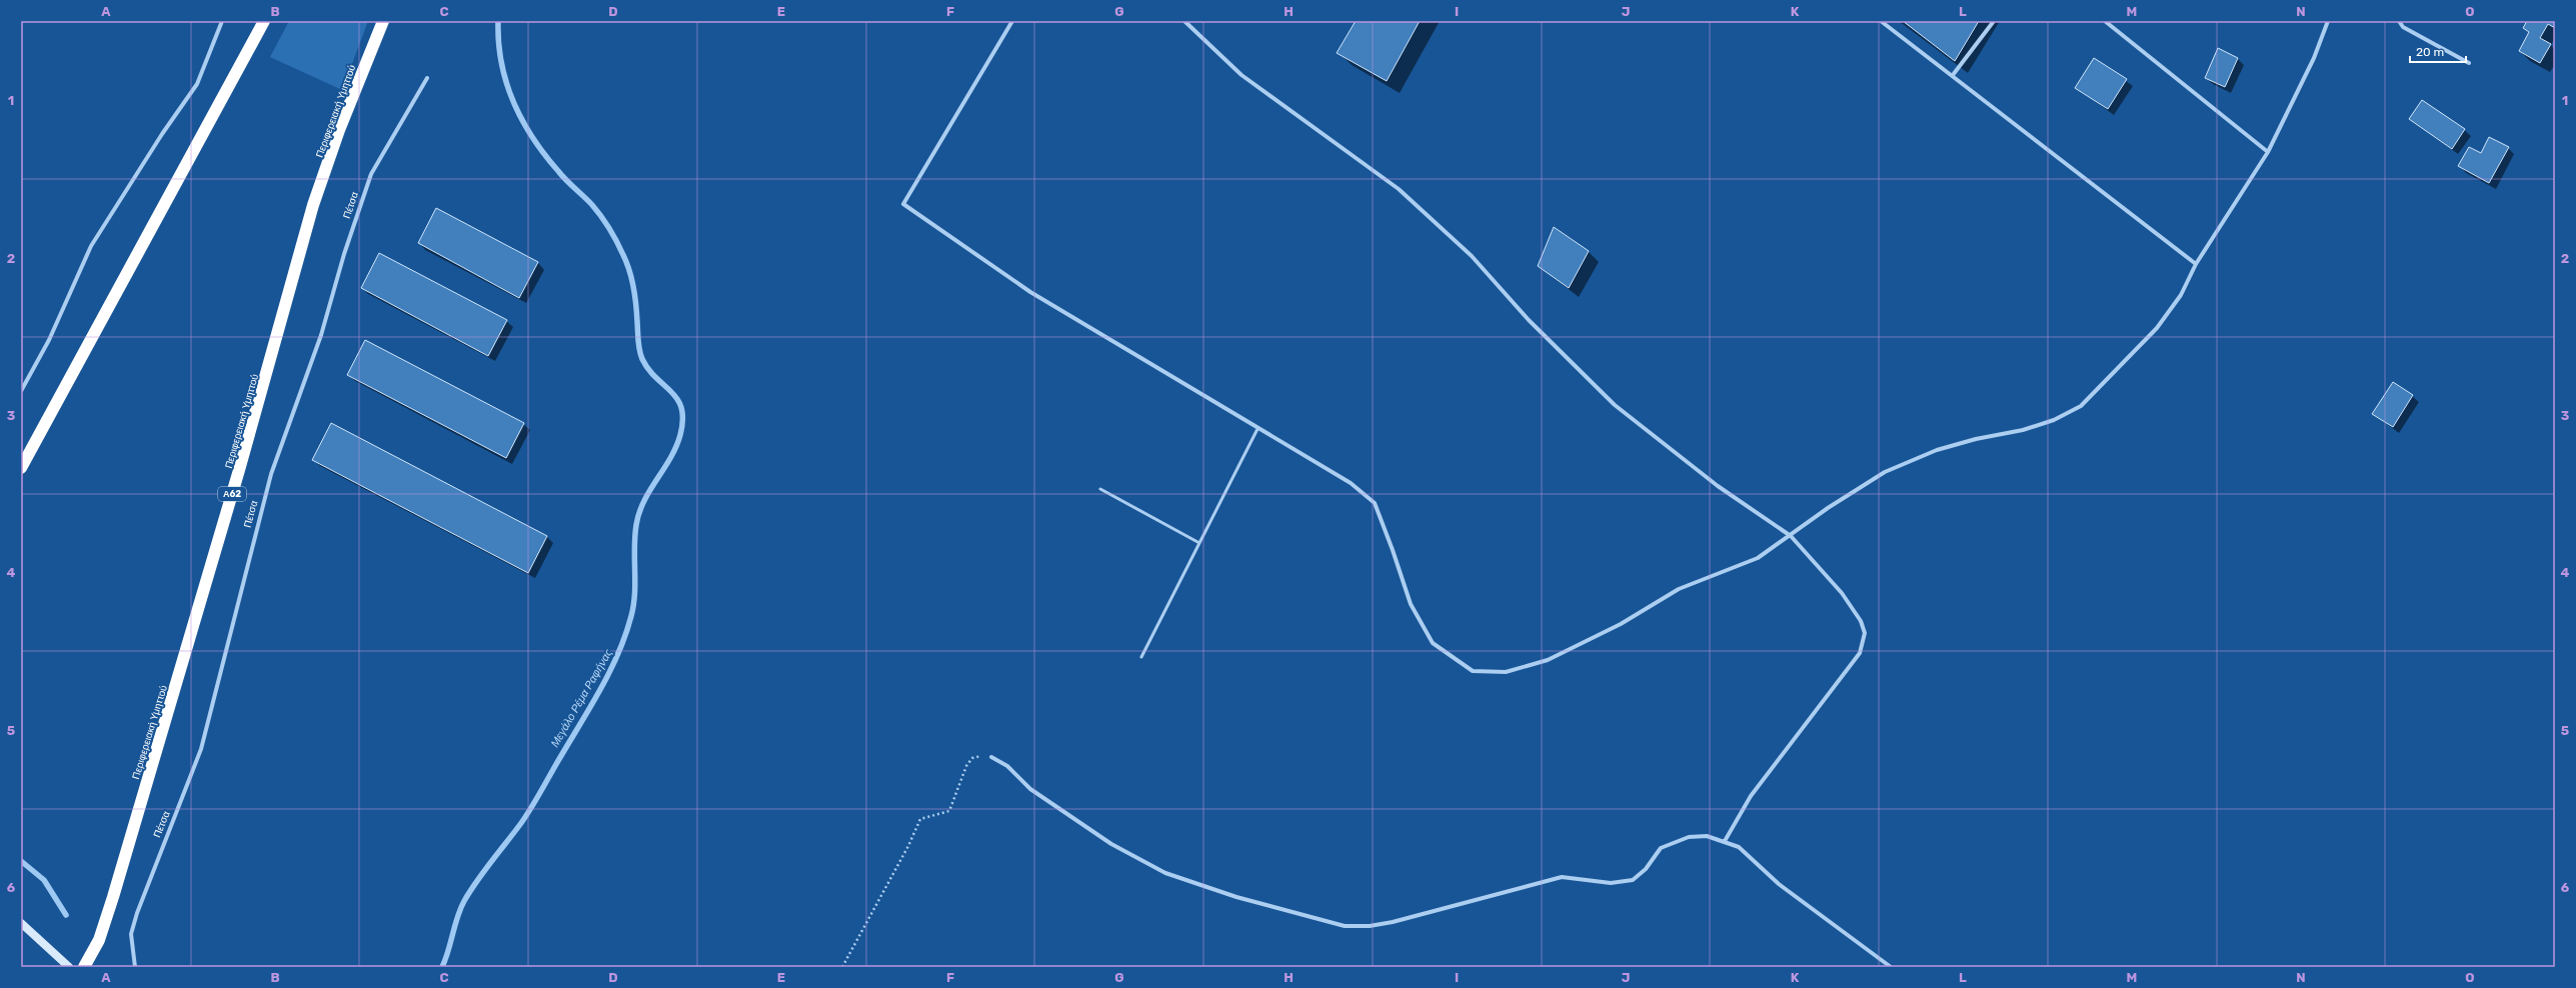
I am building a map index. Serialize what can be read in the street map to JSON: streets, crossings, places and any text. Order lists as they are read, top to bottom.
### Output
{
  "streets": {
    "highway": ["Περιφερειακή Υμηττού", "Α62"],
    "street": ["Πέτσα"]
  },
  "water": ["Μεγάλο Ρέμα Ραφήνας"],
  "scale_bar": "20 m",
  "grid": {
    "columns": [
      "A",
      "B",
      "C",
      "D",
      "E",
      "F",
      "G",
      "H",
      "I",
      "J",
      "K",
      "L",
      "M",
      "N",
      "O"
    ],
    "rows": [
      "1",
      "2",
      "3",
      "4",
      "5",
      "6"
    ]
  }
}
